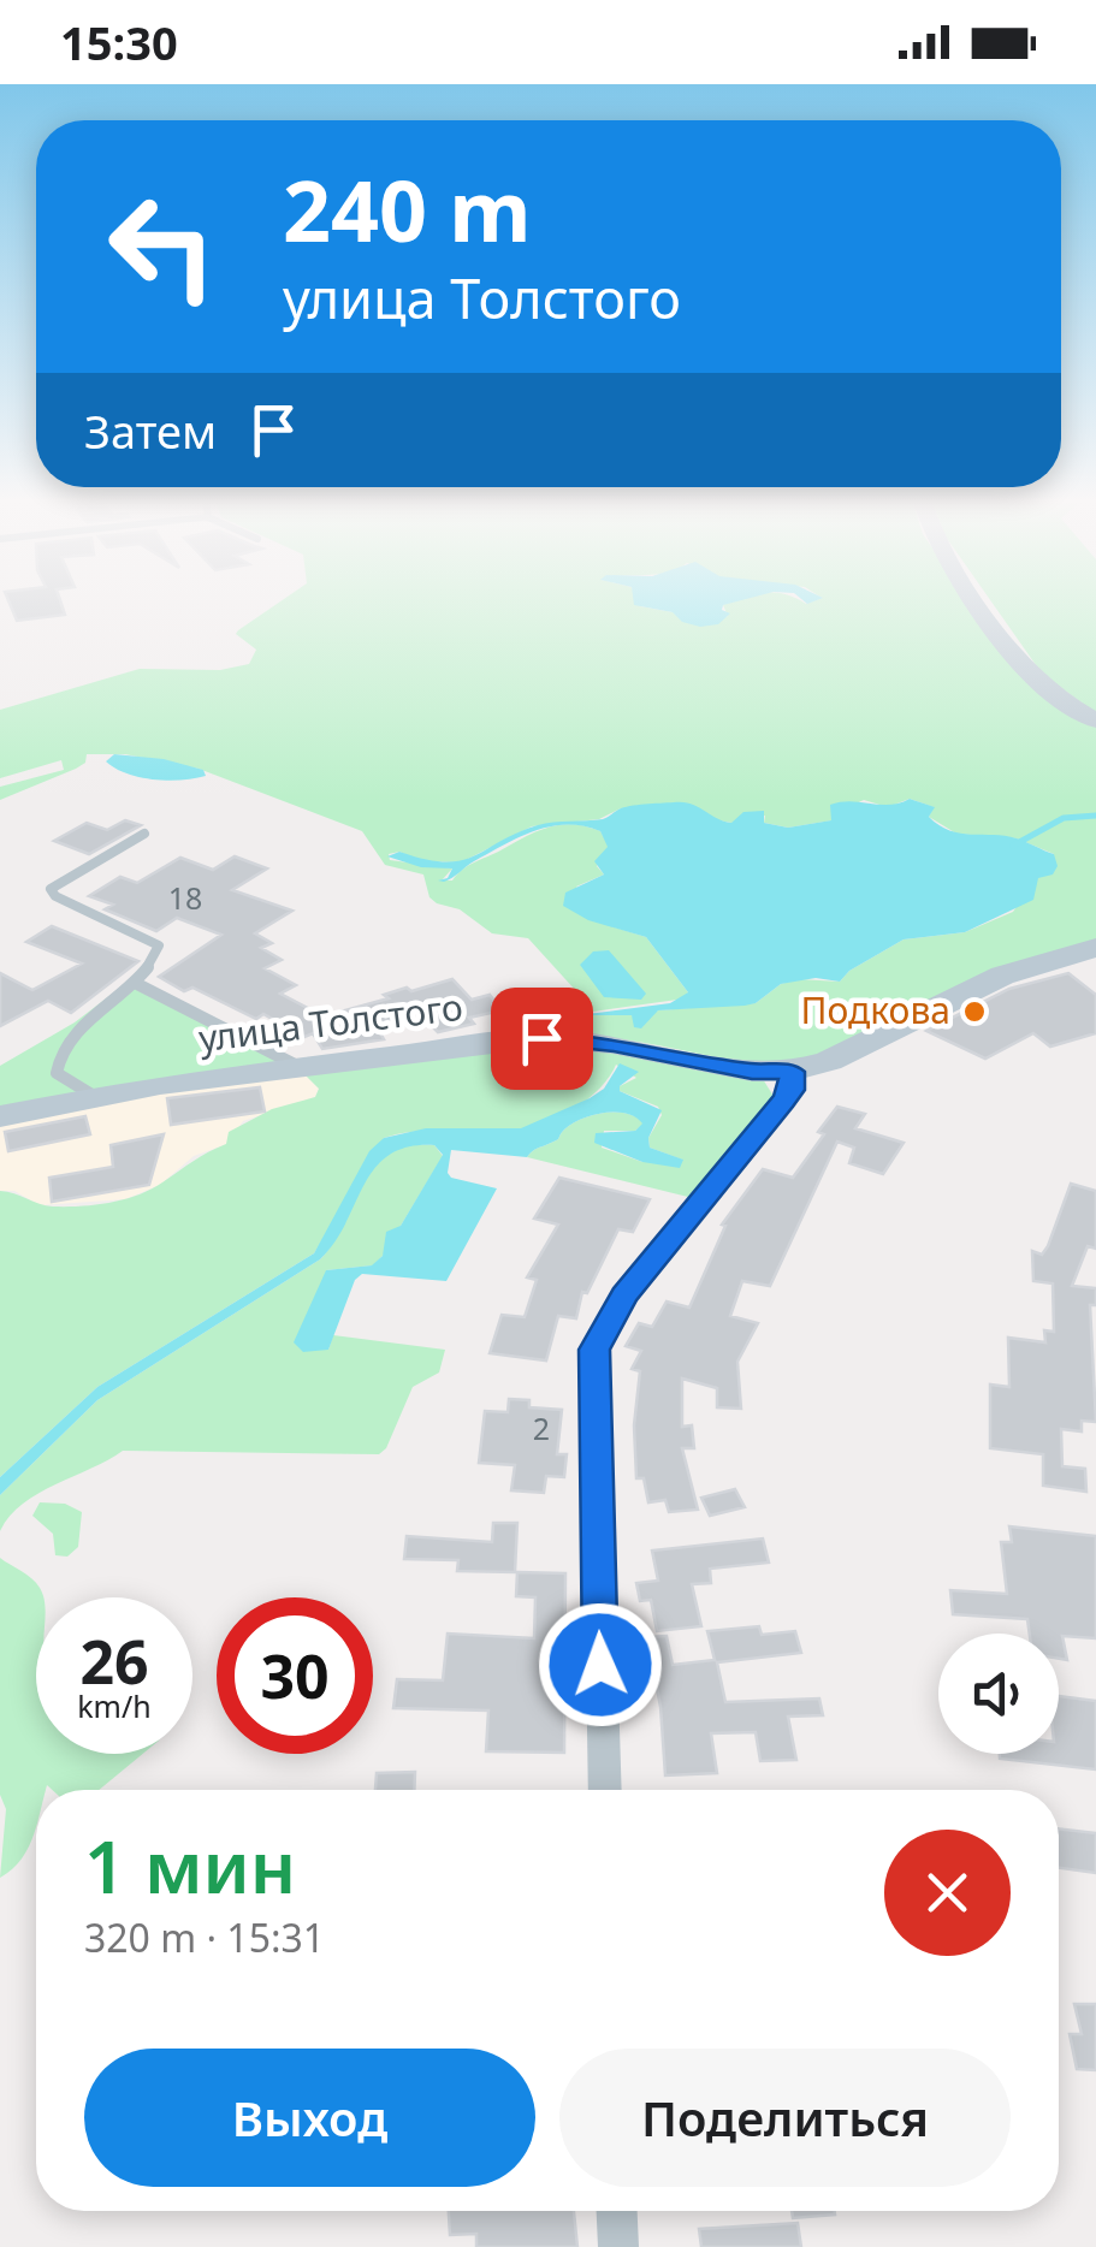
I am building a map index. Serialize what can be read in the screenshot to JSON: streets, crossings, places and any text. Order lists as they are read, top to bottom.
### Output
{
  "streets": {
    "main road": ["улица Толстого"]
  },
  "places": ["Подкова"],
  "house_numbers": ["18", "2"],
  "page": {
    "status": "15:30",
    "turn": ["240 m", "улица Толстого"],
    "then": "Затем",
    "speed": "26 km/h",
    "limit": "30",
    "heading": ["1 мин", "320 m · 15:31"],
    "buttons": ["Выход", "Поделиться"]
  }
}
